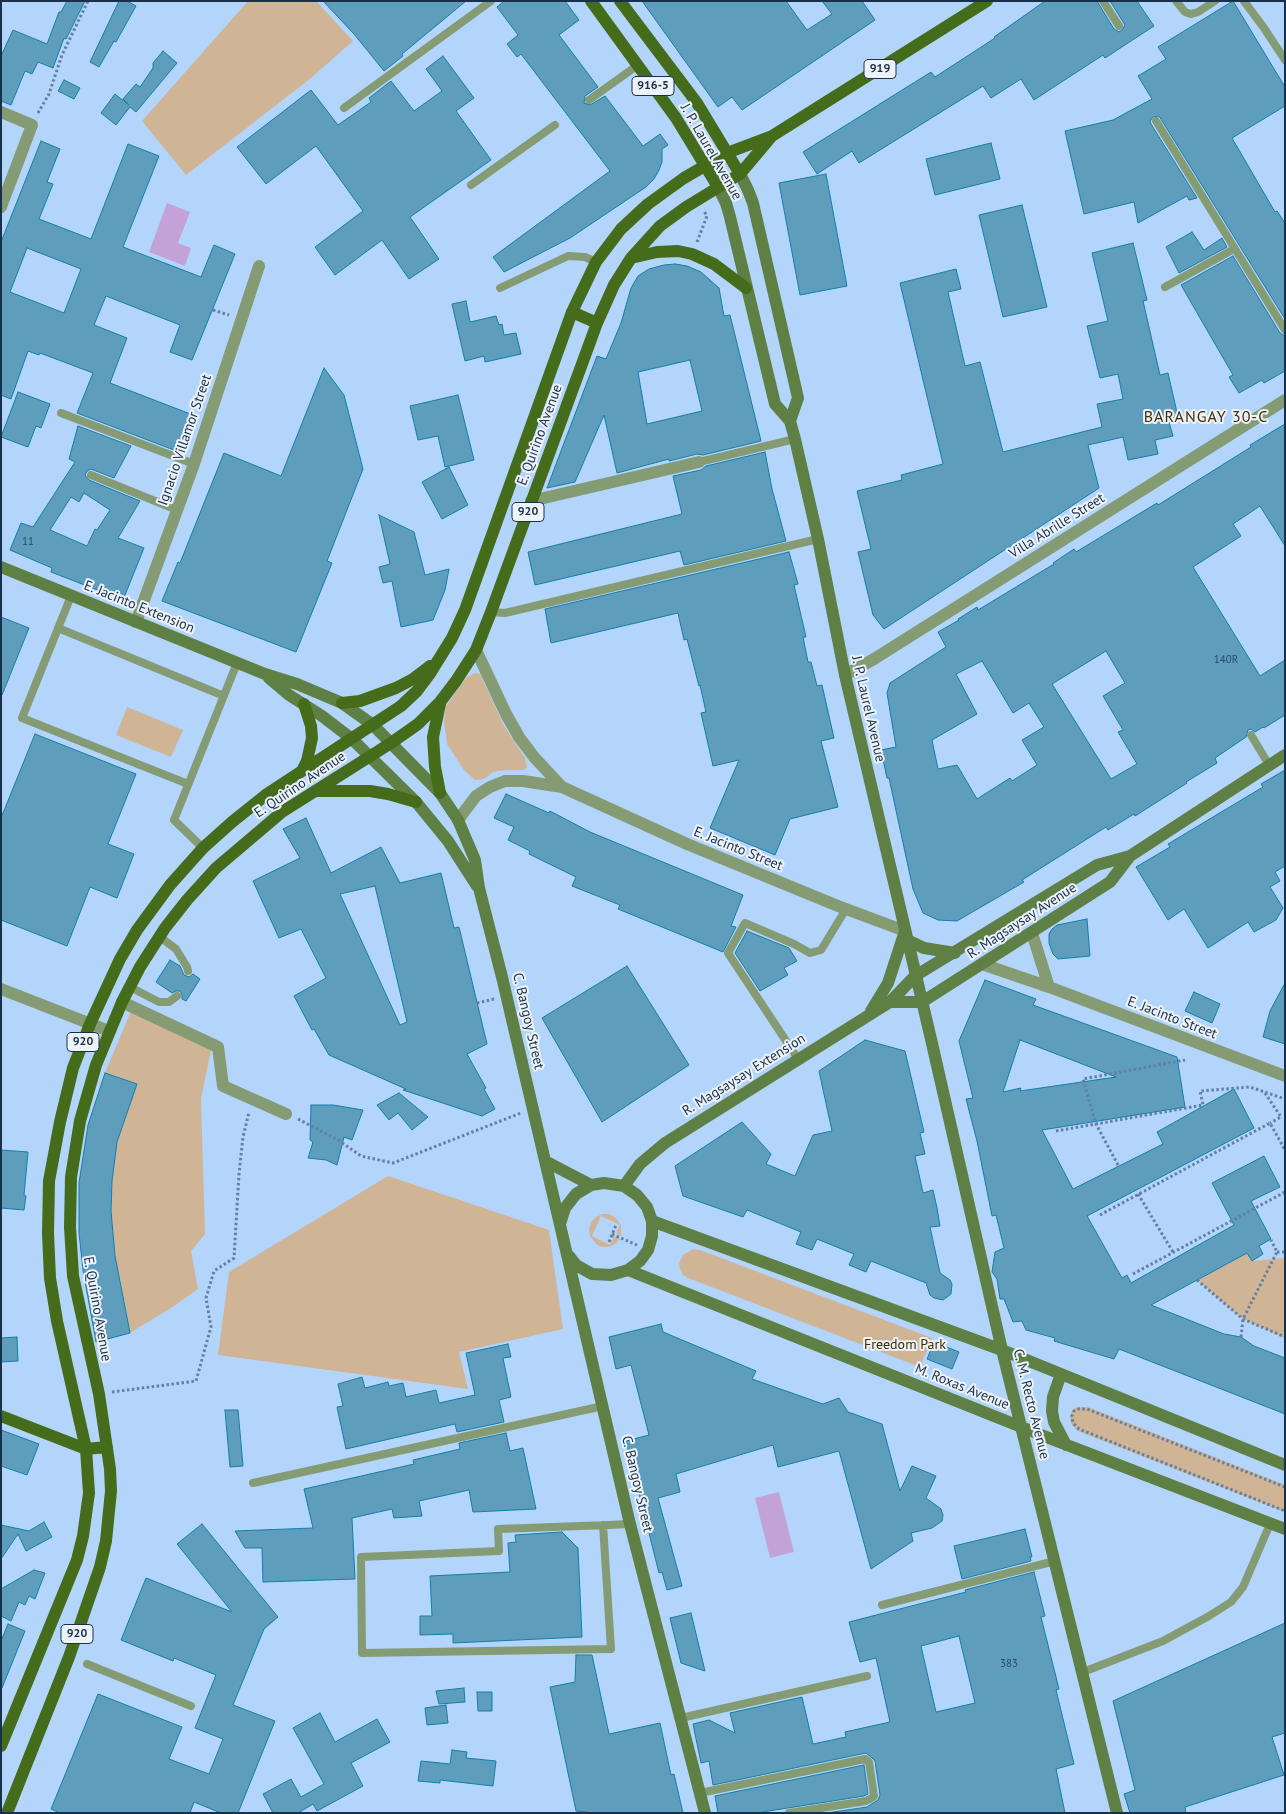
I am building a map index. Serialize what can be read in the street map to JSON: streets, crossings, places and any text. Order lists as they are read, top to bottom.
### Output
{
  "streets": {
    "main road": [
      "919",
      "916-5",
      "J. P. Laurel Avenue",
      "E. Quirino Avenue",
      "920",
      "E. Jacinto Extension",
      "R. Magsaysay Avenue",
      "C. Bangoy Street",
      "R. Magsaysay Extension",
      "M. Roxas Avenue",
      "C. M. Recto Avenue"
    ],
    "street": ["Ignacio Villamor Street", "Villa Abrille Street", "E. Jacinto Street"]
  },
  "crossings": [
    ["919", "J. P. Laurel Avenue"],
    ["919", "E. Quirino Avenue"],
    ["J. P. Laurel Avenue", "E. Quirino Avenue"],
    ["J. P. Laurel Avenue", "Villa Abrille Street"],
    ["J. P. Laurel Avenue", "E. Jacinto Street"],
    ["J. P. Laurel Avenue", "R. Magsaysay Avenue"],
    ["J. P. Laurel Avenue", "R. Magsaysay Extension"],
    ["J. P. Laurel Avenue", "C. M. Recto Avenue"],
    ["E. Quirino Avenue", "E. Jacinto Extension"],
    ["E. Quirino Avenue", "E. Jacinto Street"],
    ["E. Quirino Avenue", "C. Bangoy Street"],
    ["Ignacio Villamor Street", "E. Jacinto Extension"],
    ["E. Jacinto Extension", "C. Bangoy Street"],
    ["E. Jacinto Street", "R. Magsaysay Avenue"],
    ["E. Jacinto Street", "C. Bangoy Street"],
    ["R. Magsaysay Avenue", "R. Magsaysay Extension"],
    ["R. Magsaysay Avenue", "C. M. Recto Avenue"],
    ["C. Bangoy Street", "R. Magsaysay Extension"],
    ["C. Bangoy Street", "M. Roxas Avenue"],
    ["R. Magsaysay Extension", "M. Roxas Avenue"],
    ["M. Roxas Avenue", "C. M. Recto Avenue"]
  ],
  "districts": ["BARANGAY 30-C"],
  "parks": ["Freedom Park"],
  "house_numbers": ["11", "140R", "383"]
}
